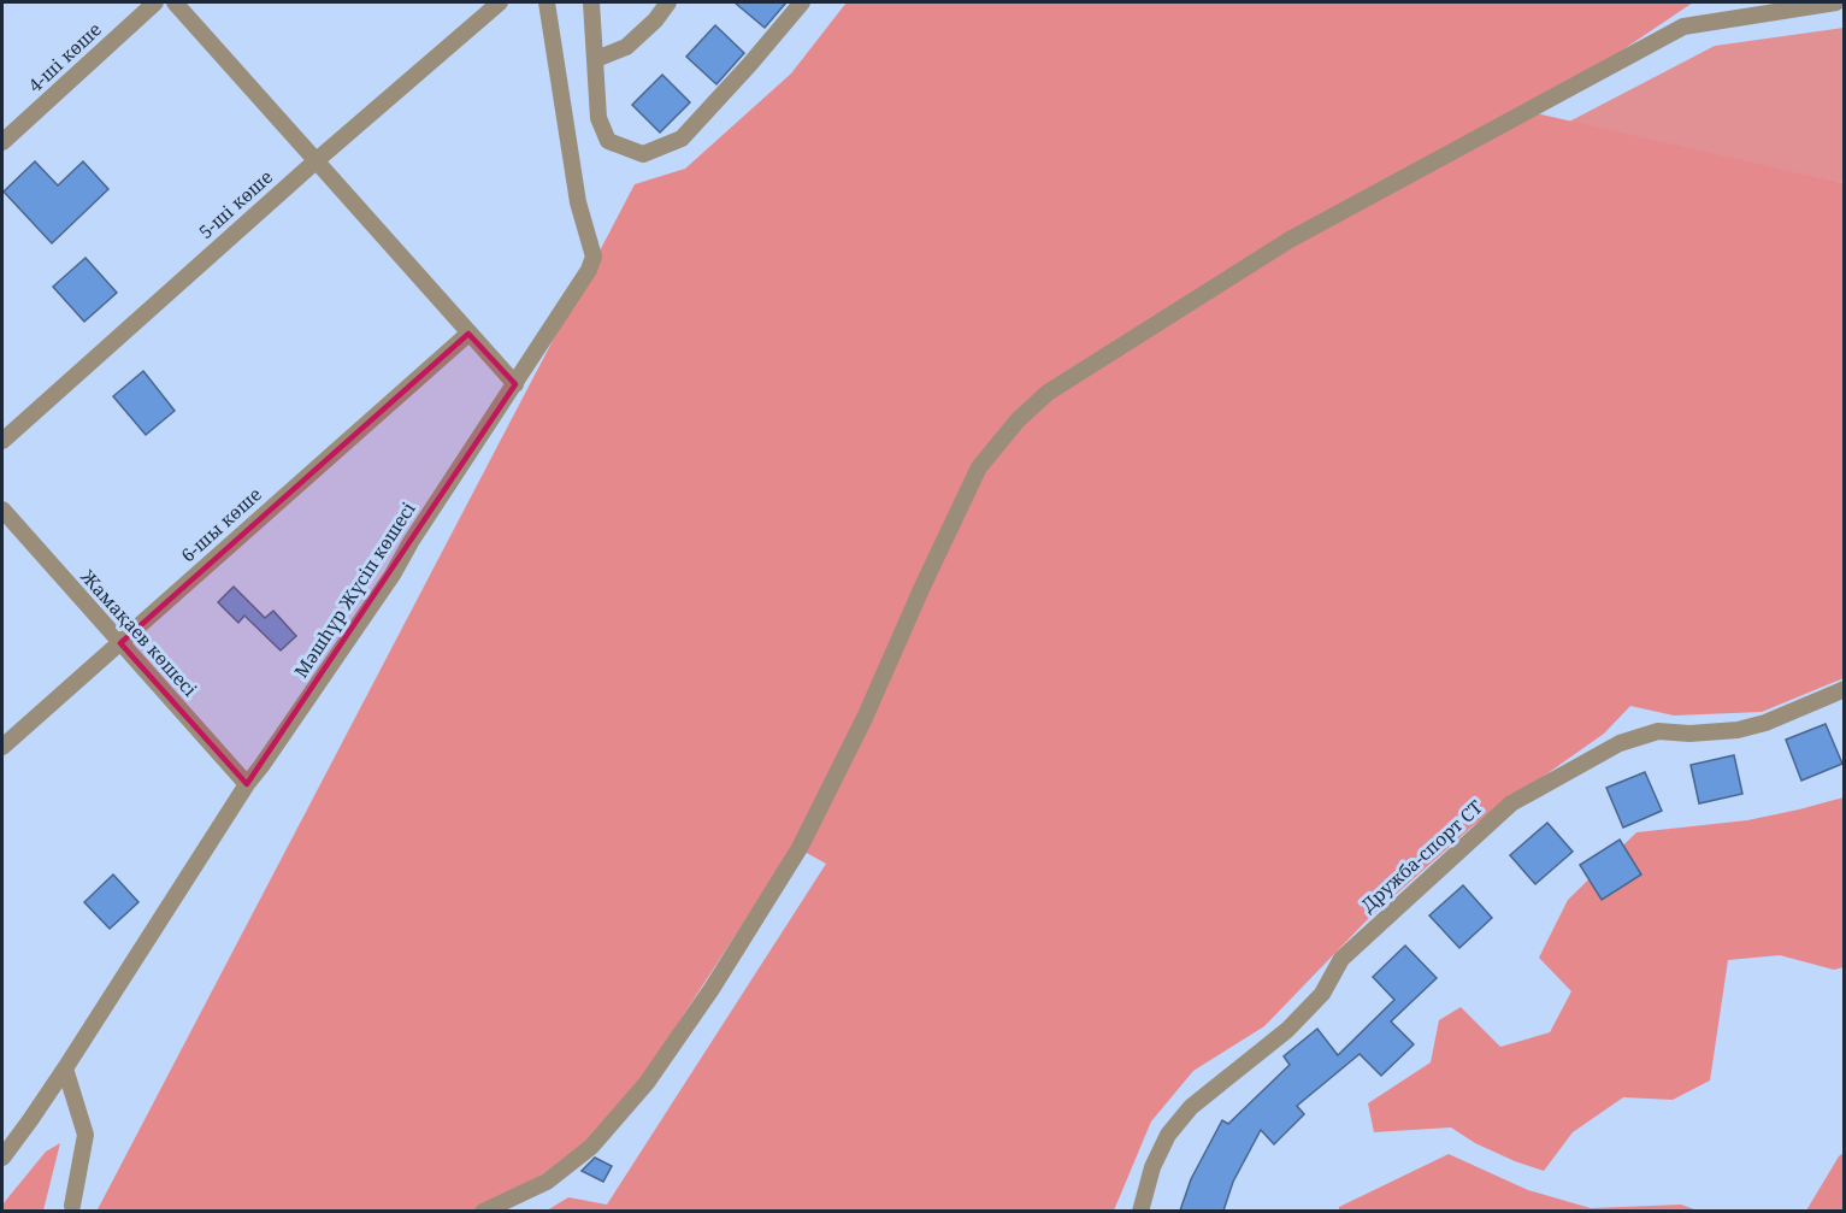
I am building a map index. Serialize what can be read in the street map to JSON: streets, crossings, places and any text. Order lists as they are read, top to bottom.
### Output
{
  "streets": {
    "street": [
      "4-ші көше",
      "5-ші көше",
      "6-шы көше",
      "Мәшhүр Жүсіп көшесі",
      "Жамақаев көшесі",
      "Дружба-спорт СТ"
    ]
  },
  "crossings": [
    ["6-шы көше", "Жамақаев көшесі"],
    ["Мәшhүр Жүсіп көшесі", "Жамақаев көшесі"]
  ]
}
